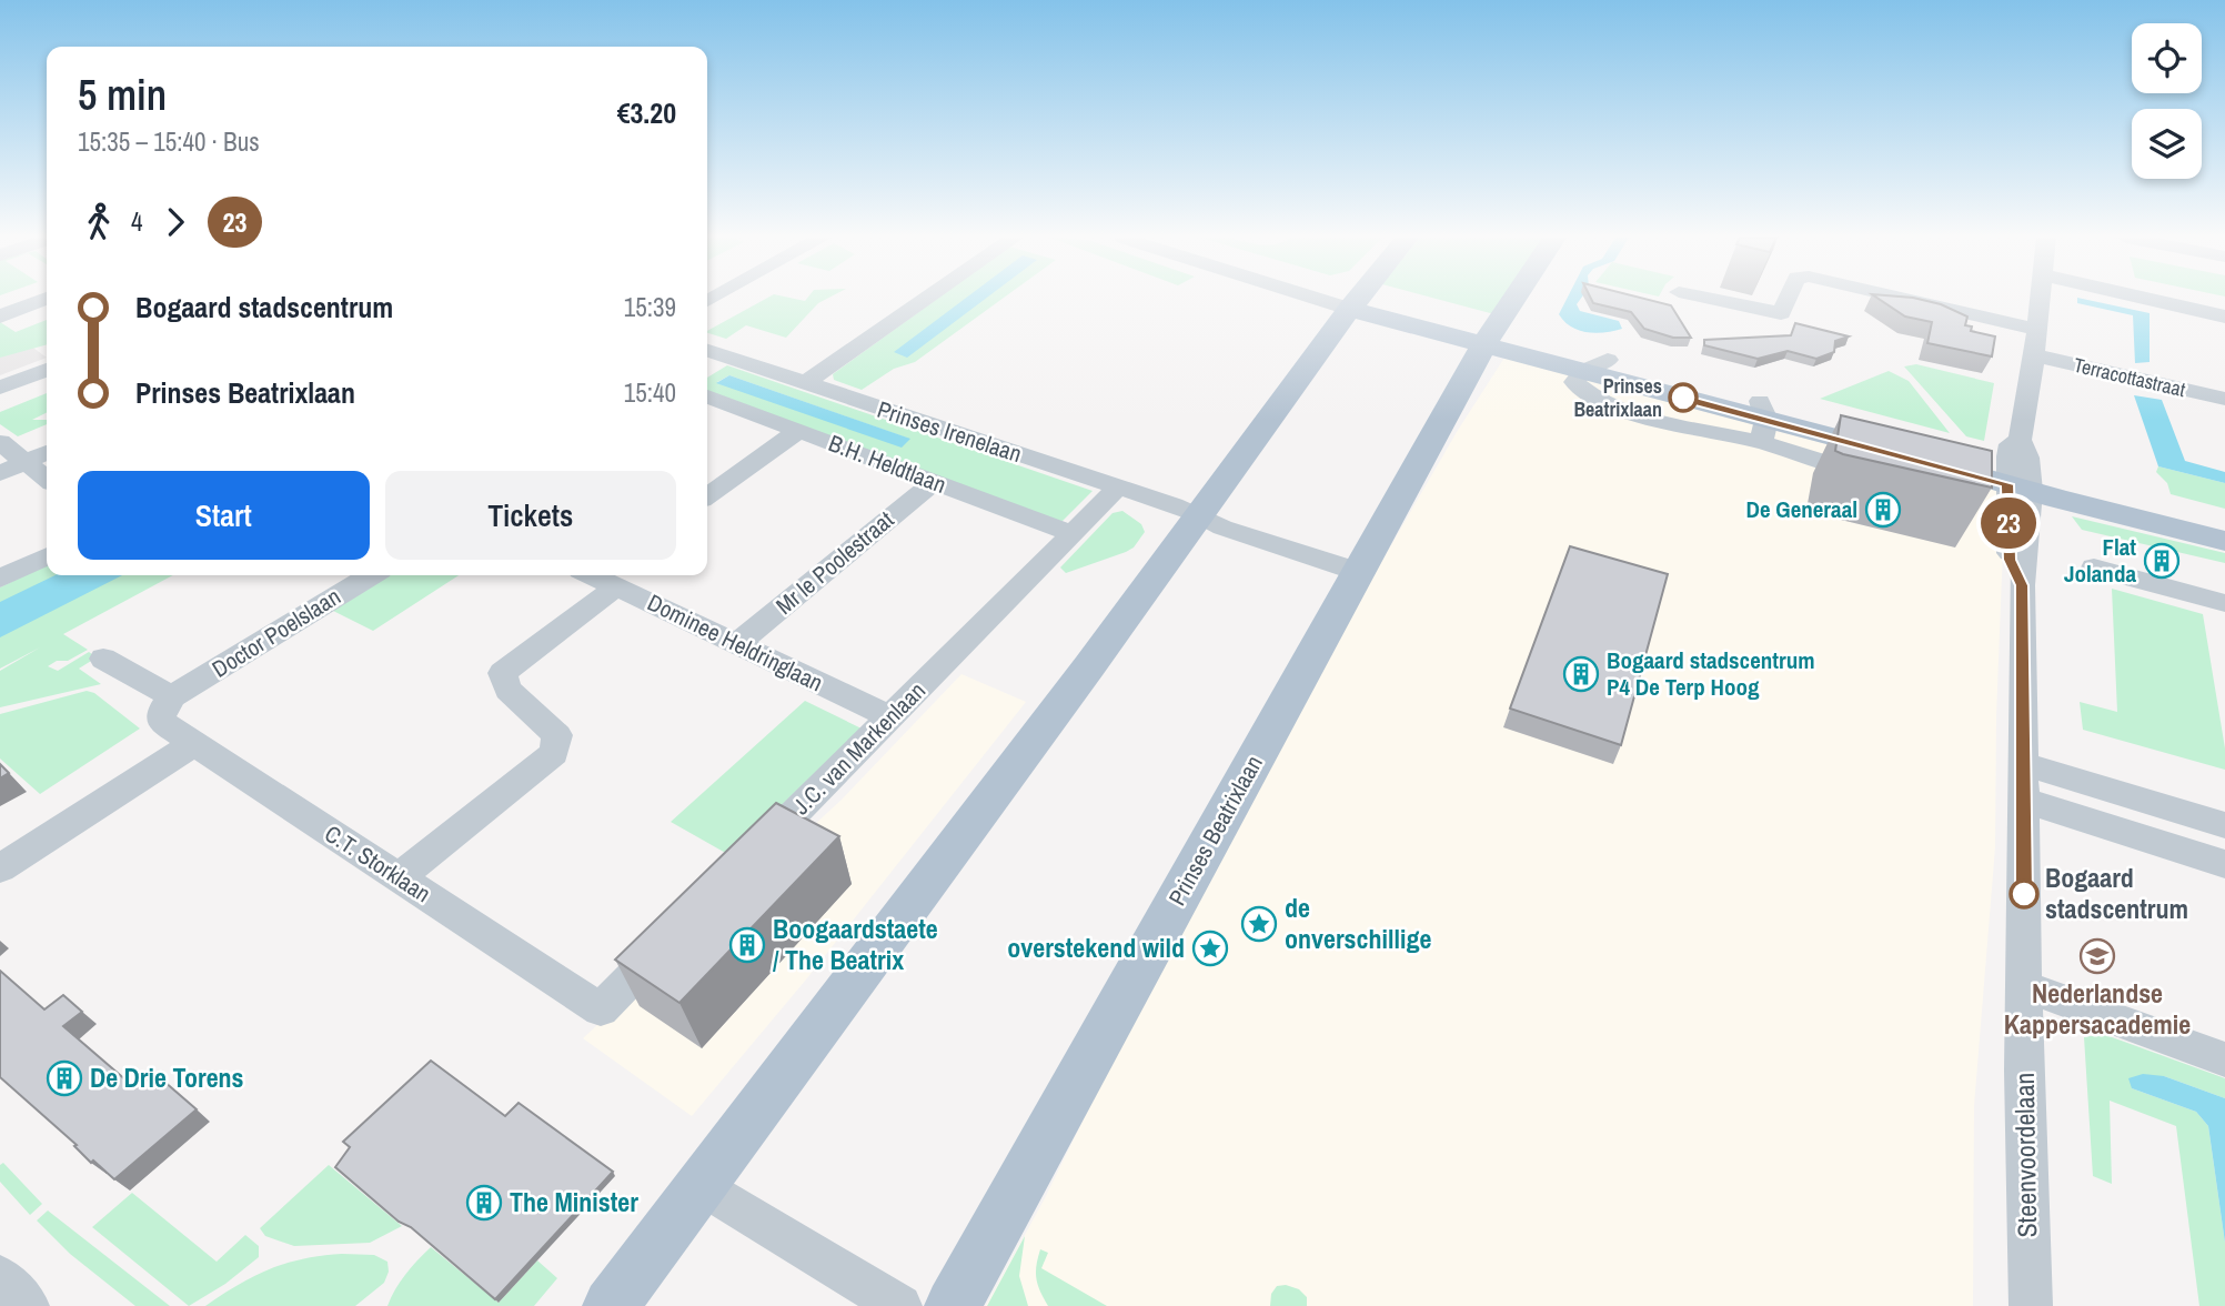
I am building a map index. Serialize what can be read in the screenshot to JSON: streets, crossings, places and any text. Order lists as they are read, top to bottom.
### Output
{
  "streets": {
    "main road": ["Prinses Beatrixlaan"],
    "street": [
      "Terracottastraat",
      "Prinses Irenelaan",
      "B.H. Heldtlaan",
      "Mr le Poolestraat",
      "Doctor Poelslaan",
      "Dominee Heldringlaan",
      "J.C. van Markenlaan",
      "C.T. Storklaan",
      "Steenvoordelaan"
    ]
  },
  "crossings": [
    ["Terracottastraat", "Steenvoordelaan"],
    ["Prinses Irenelaan", "J.C. van Markenlaan"],
    ["Prinses Irenelaan", "Prinses Beatrixlaan"],
    ["B.H. Heldtlaan", "Mr le Poolestraat"],
    ["B.H. Heldtlaan", "J.C. van Markenlaan"],
    ["Mr le Poolestraat", "Dominee Heldringlaan"],
    ["Doctor Poelslaan", "C.T. Storklaan"],
    ["Dominee Heldringlaan", "J.C. van Markenlaan"]
  ],
  "places": {
    "other": ["Prinses Beatrixlaan", "Bogaard stadscentrum"],
    "building": [
      "De Generaal",
      "Flat Jolanda",
      "Bogaard stadscentrum P4 De Terp Hoog",
      "Boogaardstaete / The Beatrix",
      "De Drie Torens",
      "The Minister"
    ],
    "place": ["de onverschillige", "overstekend wild"],
    "school or university": ["Nederlandse Kappersacademie"]
  },
  "lines": ["bus line 23"],
  "page": {
    "on_map": "23",
    "heading": ["5 min", "15:35 – 15:40 · Bus", "€3.20"],
    "legs": ["4", "23"],
    "list": [
      {
        "name": "Bogaard stadscentrum",
        "value": "15:39"
      },
      {
        "name": "Prinses Beatrixlaan",
        "value": "15:40"
      }
    ],
    "buttons": ["Start", "Tickets"]
  }
}
